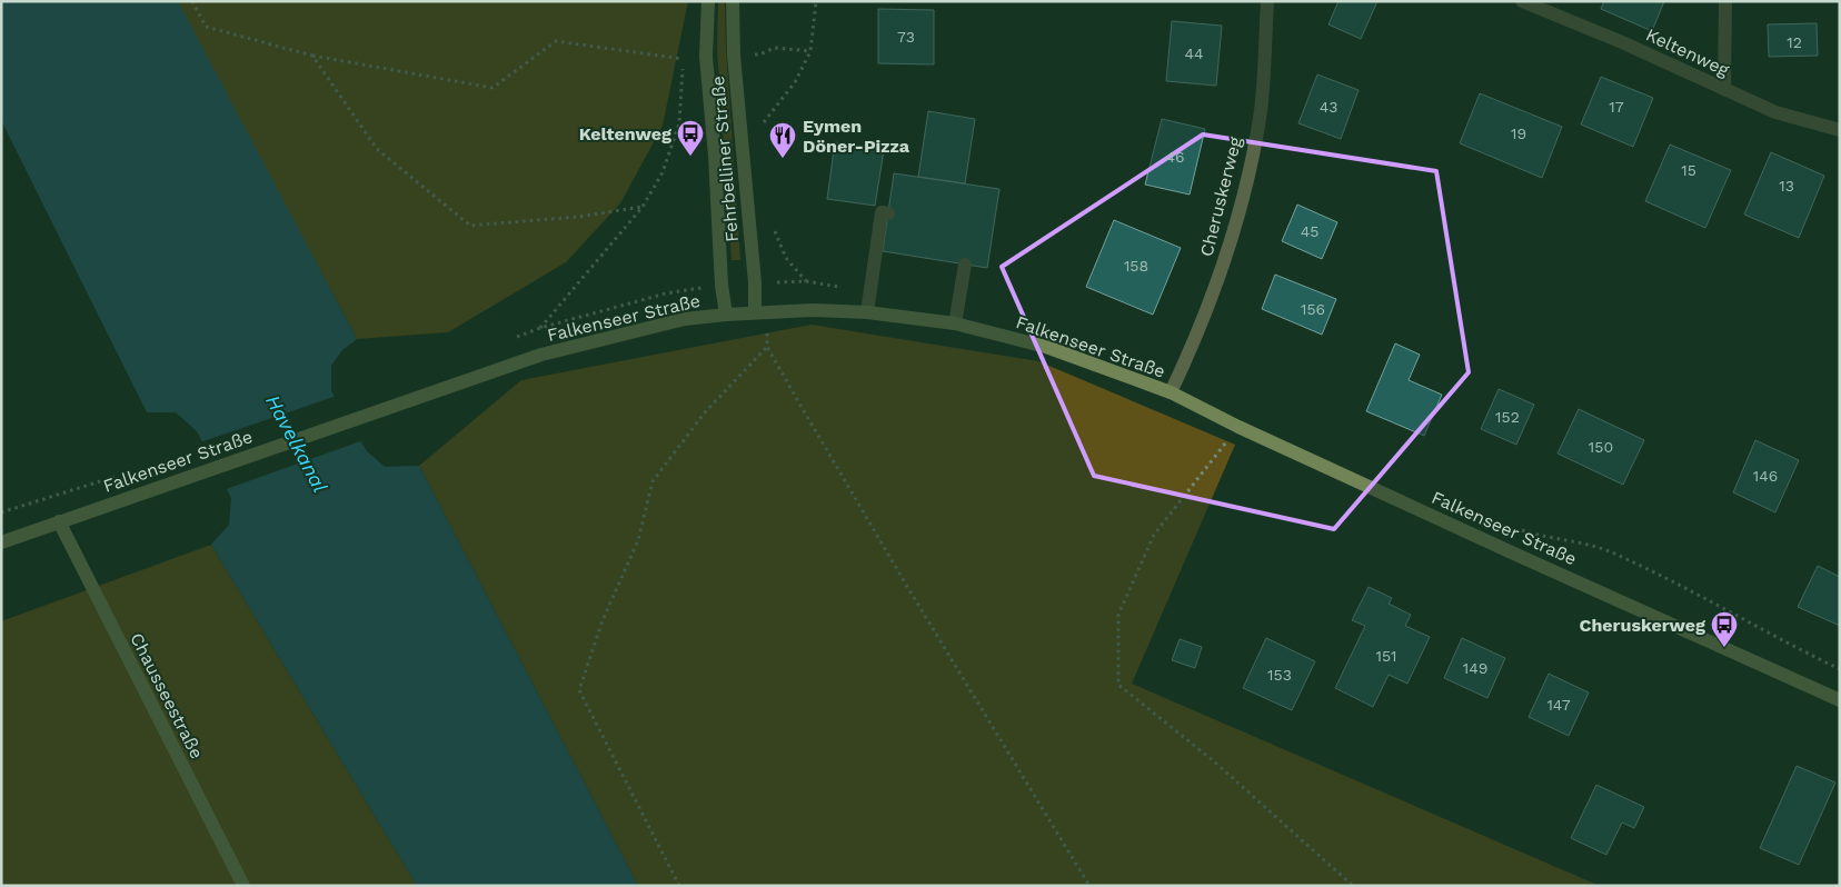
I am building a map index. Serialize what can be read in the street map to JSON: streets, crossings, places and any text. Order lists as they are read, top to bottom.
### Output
{
  "streets": {
    "main road": ["Fehrbelliner Straße", "Falkenseer Straße", "Chausseestraße"],
    "street": ["Keltenweg", "Cheruskerweg"]
  },
  "crossings": [
    ["Fehrbelliner Straße", "Falkenseer Straße"],
    ["Cheruskerweg", "Falkenseer Straße"],
    ["Falkenseer Straße", "Chausseestraße"]
  ],
  "water": ["Havelkanal"],
  "places": {
    "bus stop": ["Keltenweg", "Cheruskerweg"],
    "restaurant": ["Eymen Döner-Pizza"]
  },
  "house_numbers": [
    "73",
    "12",
    "44",
    "43",
    "17",
    "19",
    "46",
    "15",
    "13",
    "45",
    "158",
    "156",
    "152",
    "150",
    "146",
    "151",
    "149",
    "153",
    "147"
  ]
}
